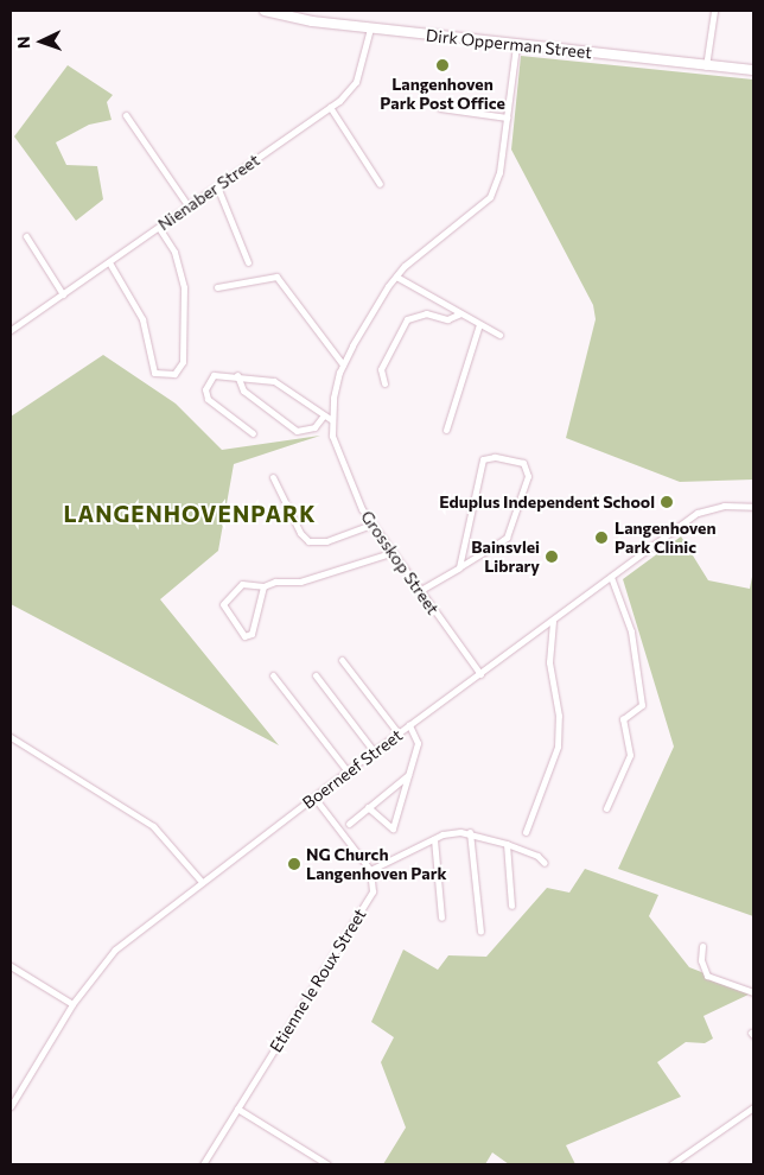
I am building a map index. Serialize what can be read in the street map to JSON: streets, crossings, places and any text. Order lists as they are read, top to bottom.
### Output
{
  "streets": {
    "street": [
      "Dirk Opperman Street",
      "Nienaber Street",
      "Grosskop Street",
      "Boerneef Street",
      "Etienne le Roux Street"
    ]
  },
  "crossings": [
    ["Dirk Opperman Street", "Nienaber Street"],
    ["Dirk Opperman Street", "Grosskop Street"],
    ["Grosskop Street", "Boerneef Street"]
  ],
  "districts": ["LANGENHOVENPARK"],
  "places": [
    "Langenhoven Park Post Office",
    "Eduplus Independent School",
    "Langenhoven Park Clinic",
    "Bainsvlei Library",
    "NG Church Langenhoven Park"
  ],
  "north": "left"
}
